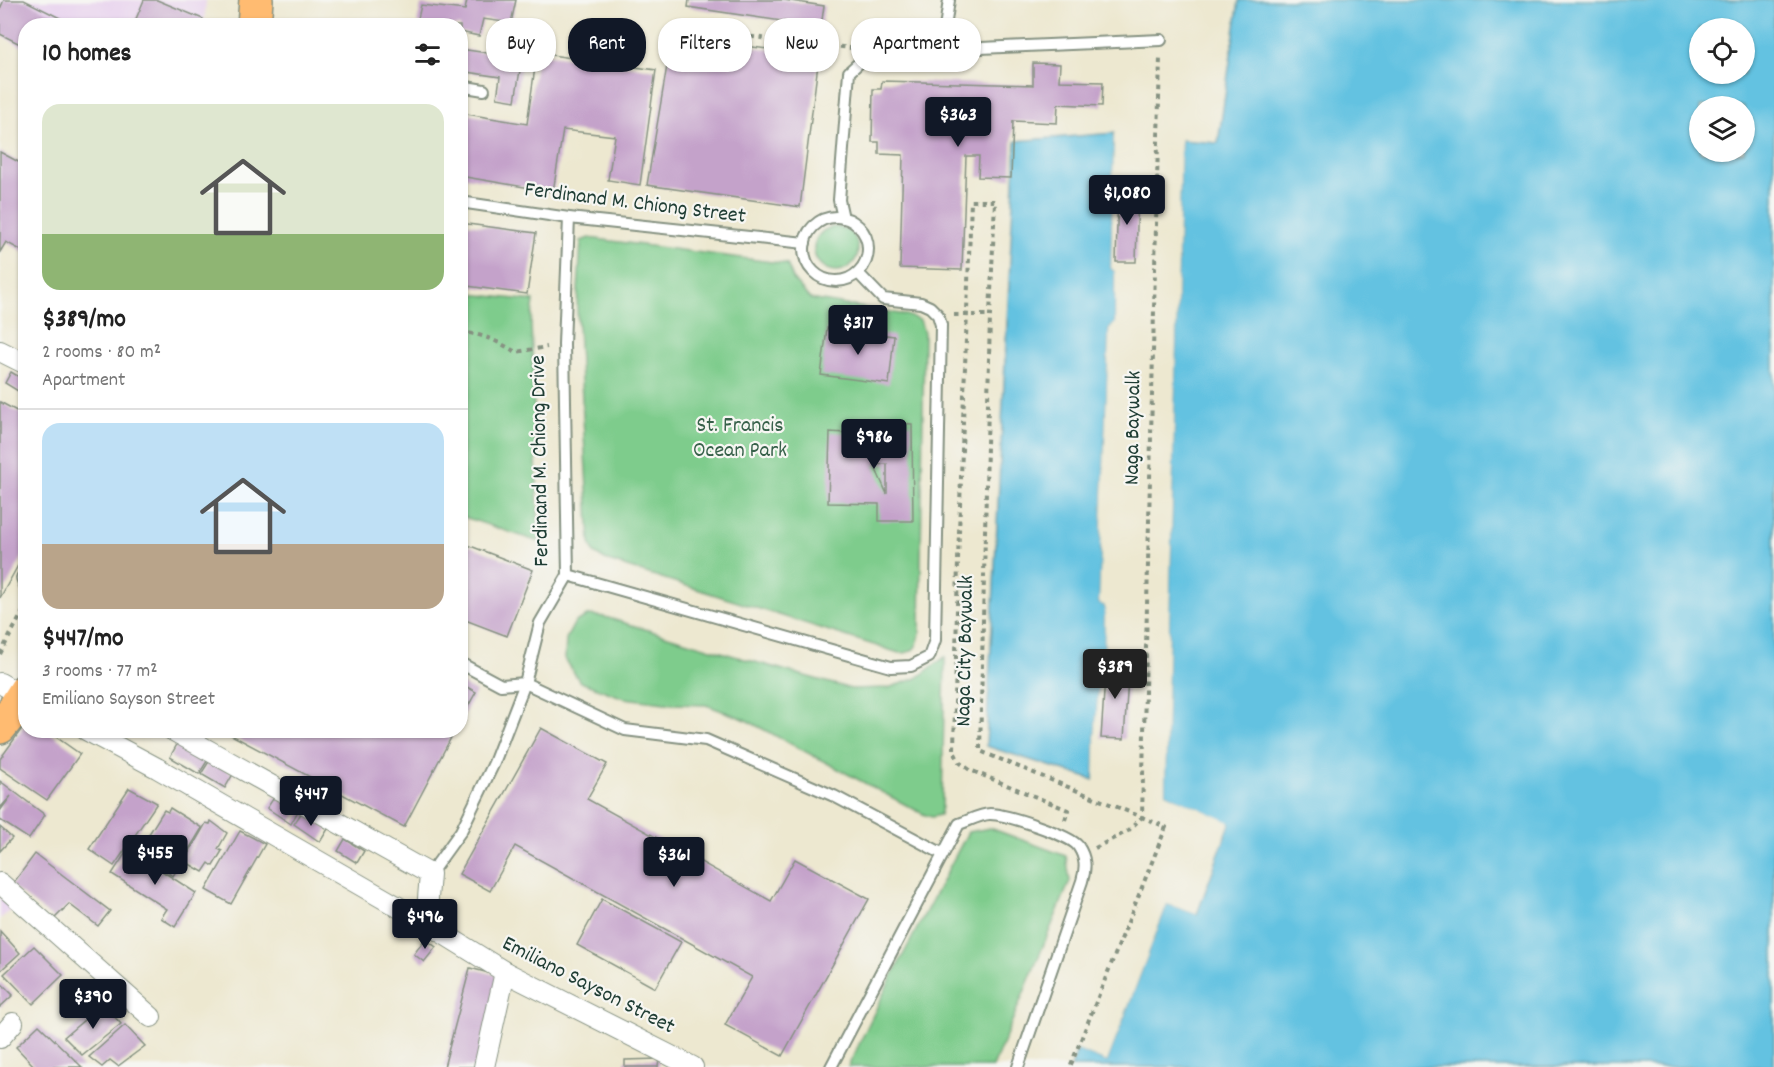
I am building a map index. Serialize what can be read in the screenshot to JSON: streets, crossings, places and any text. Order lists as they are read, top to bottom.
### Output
{
  "streets": {
    "street": ["Emiliano Sayson Street"],
    "lane": ["Ferdinand M. Chiong Street", "Ferdinand M. Chiong Drive"],
    "path": ["Naga Baywalk", "Naga City Baywalk"]
  },
  "crossings": [
    ["Ferdinand M. Chiong Street", "Ferdinand M. Chiong Drive"],
    ["Naga Baywalk", "Naga City Baywalk"]
  ],
  "parks": ["St. Francis Ocean Park"],
  "page": {
    "chip": [
      "Buy",
      "Rent",
      "Filters",
      "New",
      "Apartment"
    ],
    "heading": "10 homes",
    "list": [
      {
        "name": "$389/mo",
        "note": "2 rooms · 80 m² · Apartment"
      },
      {
        "name": "$447/mo",
        "note": "3 rooms · 77 m² · Emiliano Sayson Street"
      }
    ],
    "price": [
      "$363",
      "$1,080",
      "$317",
      "$986",
      "$389",
      "$447",
      "$455",
      "$361",
      "$496",
      "$390"
    ]
  }
}
